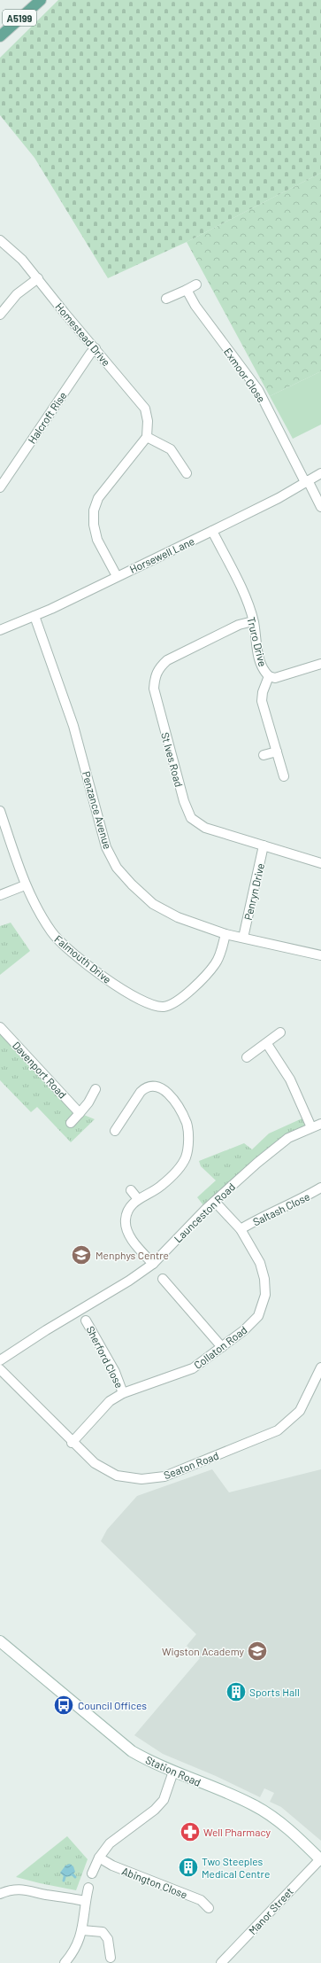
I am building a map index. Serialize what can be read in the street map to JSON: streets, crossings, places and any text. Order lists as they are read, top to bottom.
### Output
{
  "streets": {
    "main road": ["A5199", "Station Road"],
    "street": [
      "Homestead Drive",
      "Exmoor Close",
      "Halcroft Rise",
      "Horsewell Lane",
      "Truro Drive",
      "St Ives Road",
      "Penzance Avenue",
      "Penryn Drive",
      "Falmouth Drive",
      "Davenport Road",
      "Saltash Close",
      "Launceston Road",
      "Collaton Road",
      "Sherford Close",
      "Seaton Road",
      "Abington Close",
      "Manor Street"
    ]
  },
  "crossings": [
    ["Homestead Drive", "Halcroft Rise"],
    ["Exmoor Close", "Horsewell Lane"],
    ["Horsewell Lane", "Truro Drive"],
    ["Horsewell Lane", "Penzance Avenue"],
    ["Truro Drive", "St Ives Road"],
    ["St Ives Road", "Penryn Drive"],
    ["Penzance Avenue", "Penryn Drive"],
    ["Penzance Avenue", "Falmouth Drive"],
    ["Saltash Close", "Collaton Road"],
    ["Launceston Road", "Collaton Road"],
    ["Collaton Road", "Sherford Close"],
    ["Collaton Road", "Seaton Road"],
    ["Station Road", "Manor Street"]
  ],
  "places": {
    "school or university": ["Menphys Centre", "Wigston Academy"],
    "building": ["Sports Hall", "Two Steeples Medical Centre"],
    "bus stop": ["Council Offices"],
    "pharmacy": ["Well Pharmacy"]
  }
}
